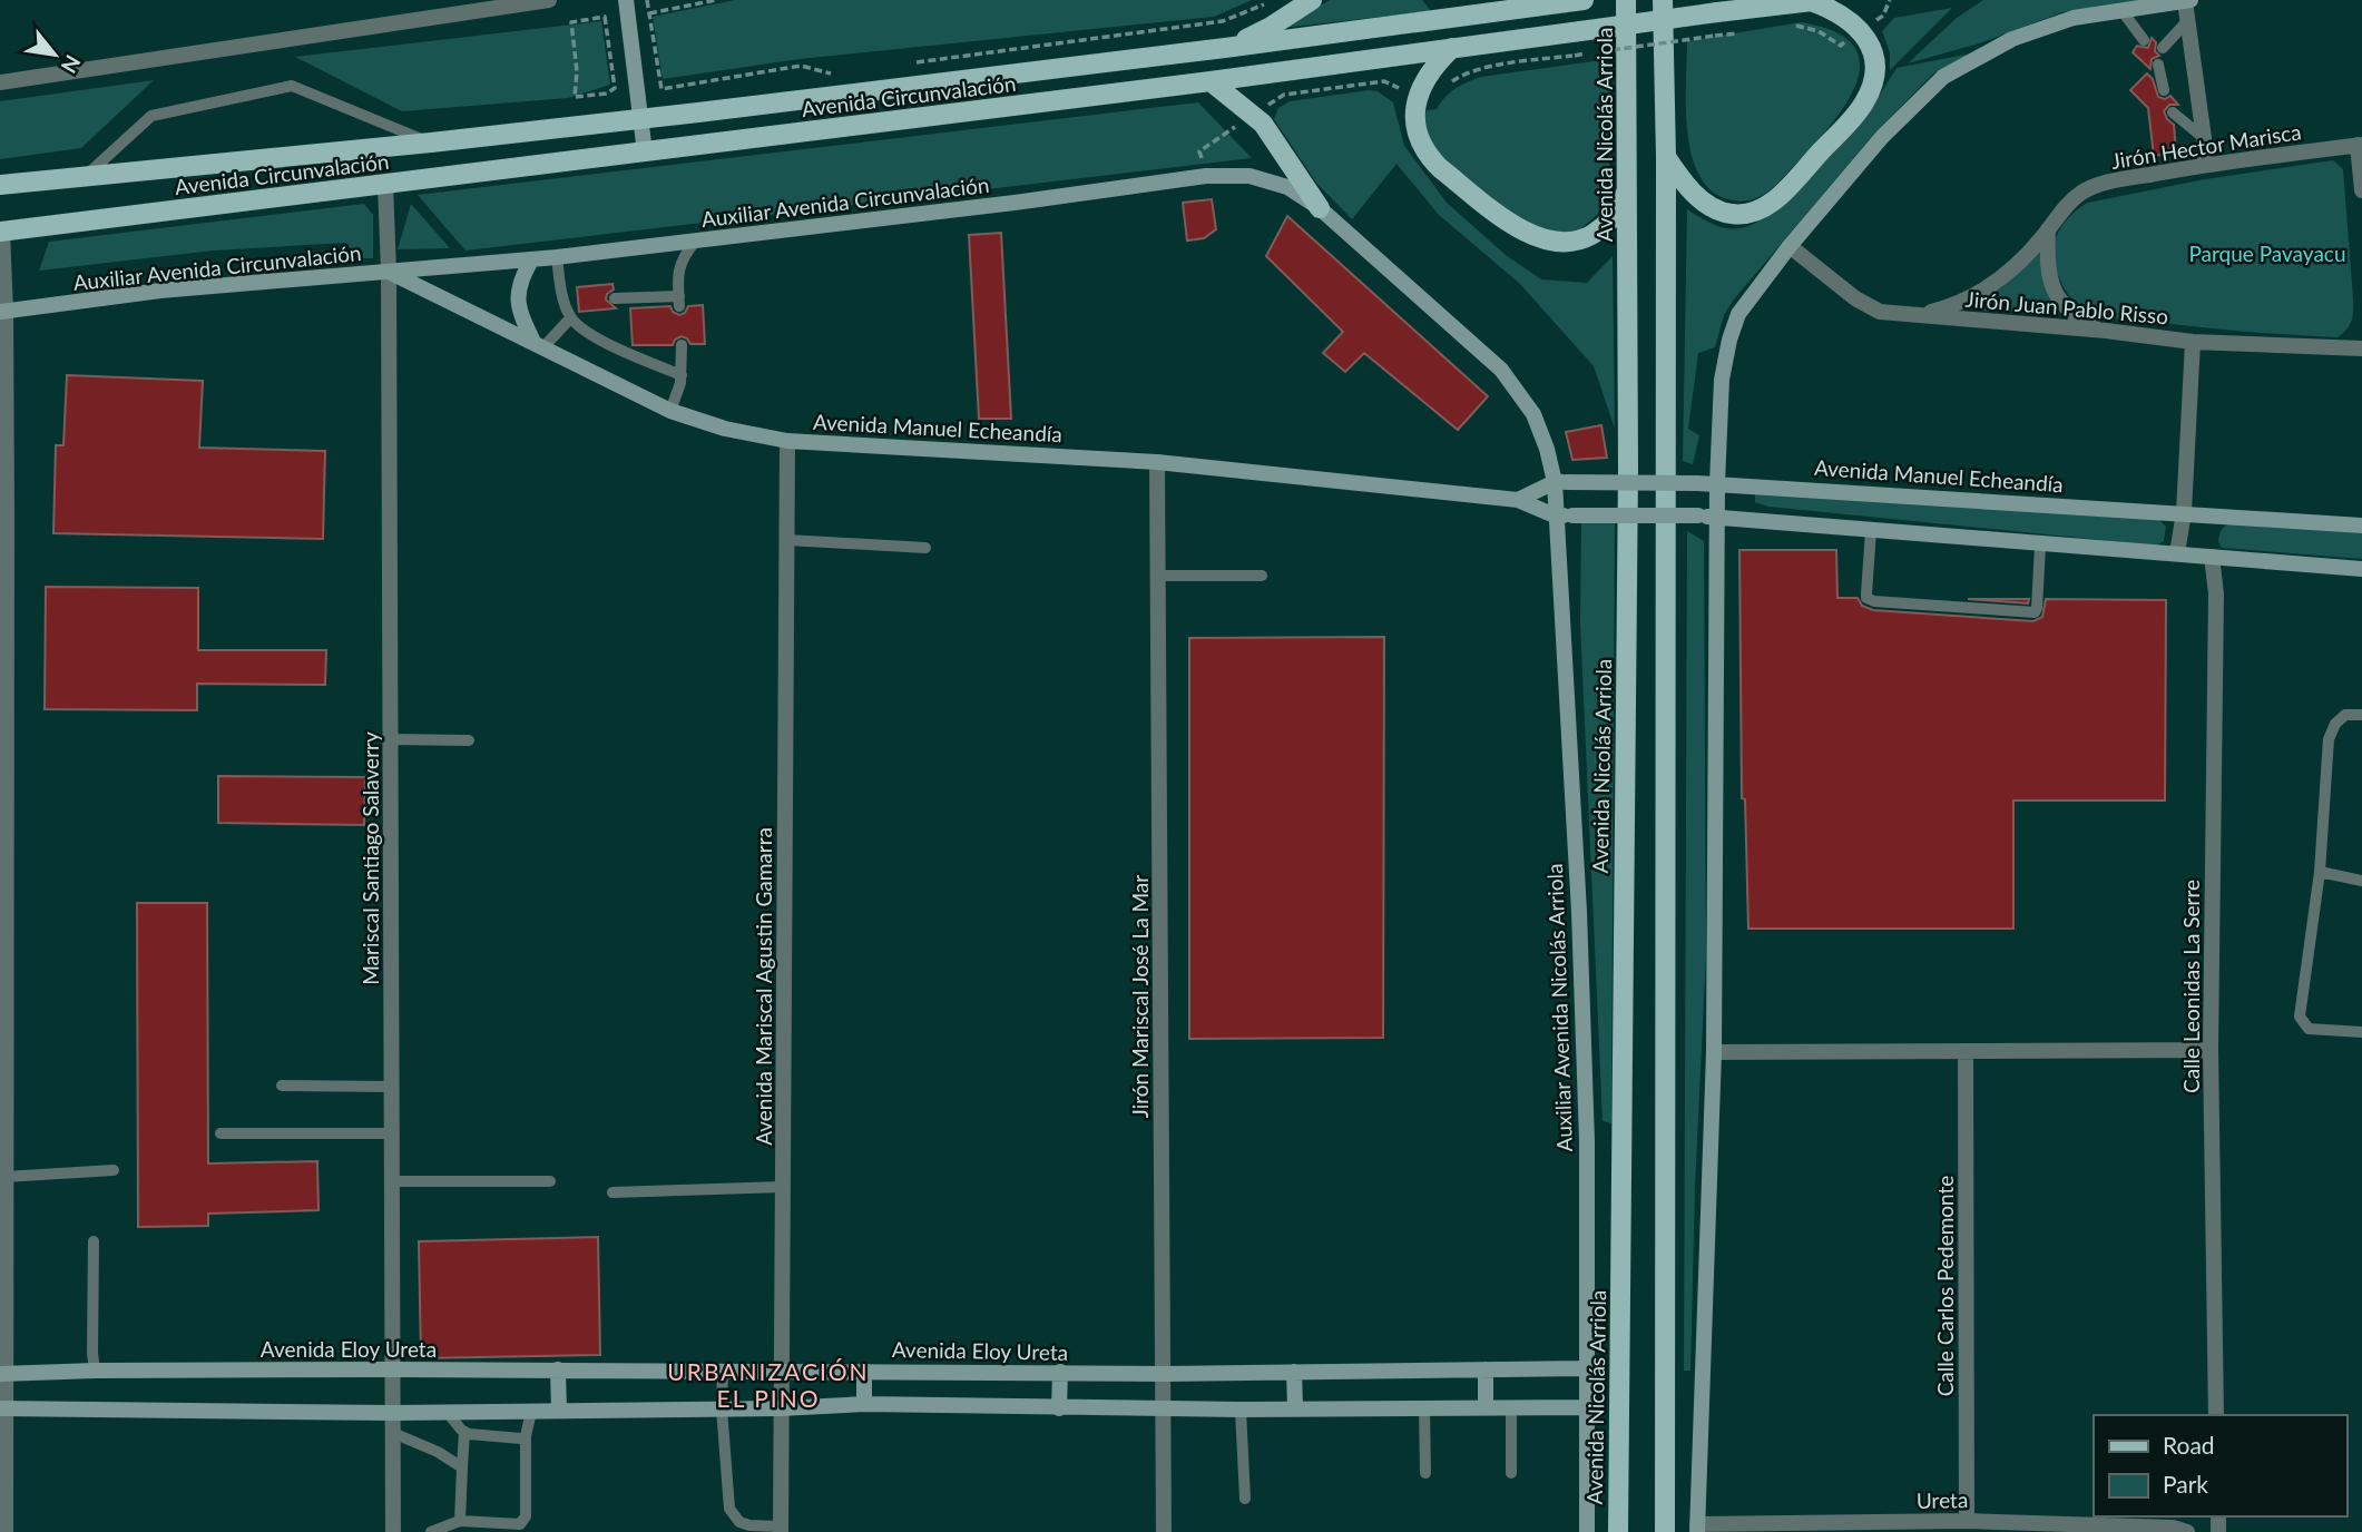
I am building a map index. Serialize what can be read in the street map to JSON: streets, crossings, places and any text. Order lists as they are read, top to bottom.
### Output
{
  "streets": {
    "main road": ["Avenida Circunvalación", "Avenida Nicolás Arriola"],
    "street": [
      "Jirón Hector Marisca",
      "Auxiliar Avenida Circunvalación",
      "Jirón Juan Pablo Risso",
      "Avenida Manuel Echeandía",
      "Mariscal Santiago Salaverry",
      "Avenida Mariscal Agustin Gamarra",
      "Calle Leonidas La Serre",
      "Jirón Mariscal José La Mar",
      "Auxiliar Avenida Nicolás Arriola",
      "Calle Carlos Pedemonte",
      "Avenida Eloy Ureta",
      "Ureta"
    ]
  },
  "crossings": [
    ["Avenida Circunvalación", "Mariscal Santiago Salaverry"],
    ["Jirón Hector Marisca", "Jirón Juan Pablo Risso"],
    ["Auxiliar Avenida Circunvalación", "Avenida Manuel Echeandía"],
    ["Auxiliar Avenida Circunvalación", "Mariscal Santiago Salaverry"],
    ["Auxiliar Avenida Circunvalación", "Auxiliar Avenida Nicolás Arriola"],
    ["Avenida Manuel Echeandía", "Mariscal Santiago Salaverry"],
    ["Avenida Manuel Echeandía", "Avenida Mariscal Agustin Gamarra"],
    ["Avenida Manuel Echeandía", "Calle Leonidas La Serre"],
    ["Avenida Manuel Echeandía", "Jirón Mariscal José La Mar"],
    ["Avenida Manuel Echeandía", "Auxiliar Avenida Nicolás Arriola"],
    ["Mariscal Santiago Salaverry", "Avenida Eloy Ureta"],
    ["Avenida Mariscal Agustin Gamarra", "Avenida Eloy Ureta"],
    ["Jirón Mariscal José La Mar", "Avenida Eloy Ureta"],
    ["Auxiliar Avenida Nicolás Arriola", "Avenida Eloy Ureta"],
    ["Calle Carlos Pedemonte", "Ureta"]
  ],
  "districts": ["URBANIZACIÓN EL PINO"],
  "parks": ["Parque Pavayacu"],
  "legend": ["Road", "Park"],
  "north": "bottom right"
}
